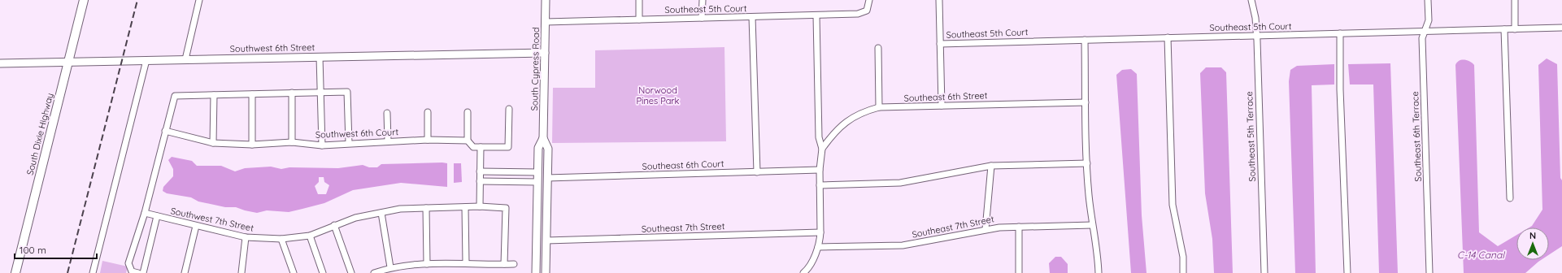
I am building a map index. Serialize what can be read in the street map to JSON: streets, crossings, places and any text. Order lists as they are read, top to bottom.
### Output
{
  "streets": {
    "main road": ["South Dixie Highway"],
    "street": [
      "Southeast 5th Court",
      "Southwest 6th Street",
      "South Cypress Road",
      "Southeast 6th Street",
      "Southwest 6th Court",
      "Southeast 5th Terrace",
      "Southeast 6th Terrace",
      "Southeast 6th Court",
      "Southwest 7th Street",
      "Southeast 7th Street"
    ]
  },
  "crossings": [
    ["Southeast 5th Court", "South Cypress Road"],
    ["Southeast 5th Court", "Southeast 5th Terrace"],
    ["Southeast 5th Court", "Southeast 6th Terrace"],
    ["Southwest 6th Street", "South Cypress Road"],
    ["Southwest 6th Street", "South Dixie Highway"],
    ["South Cypress Road", "Southeast 6th Court"],
    ["South Cypress Road", "Southeast 7th Street"]
  ],
  "water": ["C-14 Canal"],
  "parks": ["Norwood Pines Park"],
  "scale_bar": "100 m",
  "north": "top"
}
